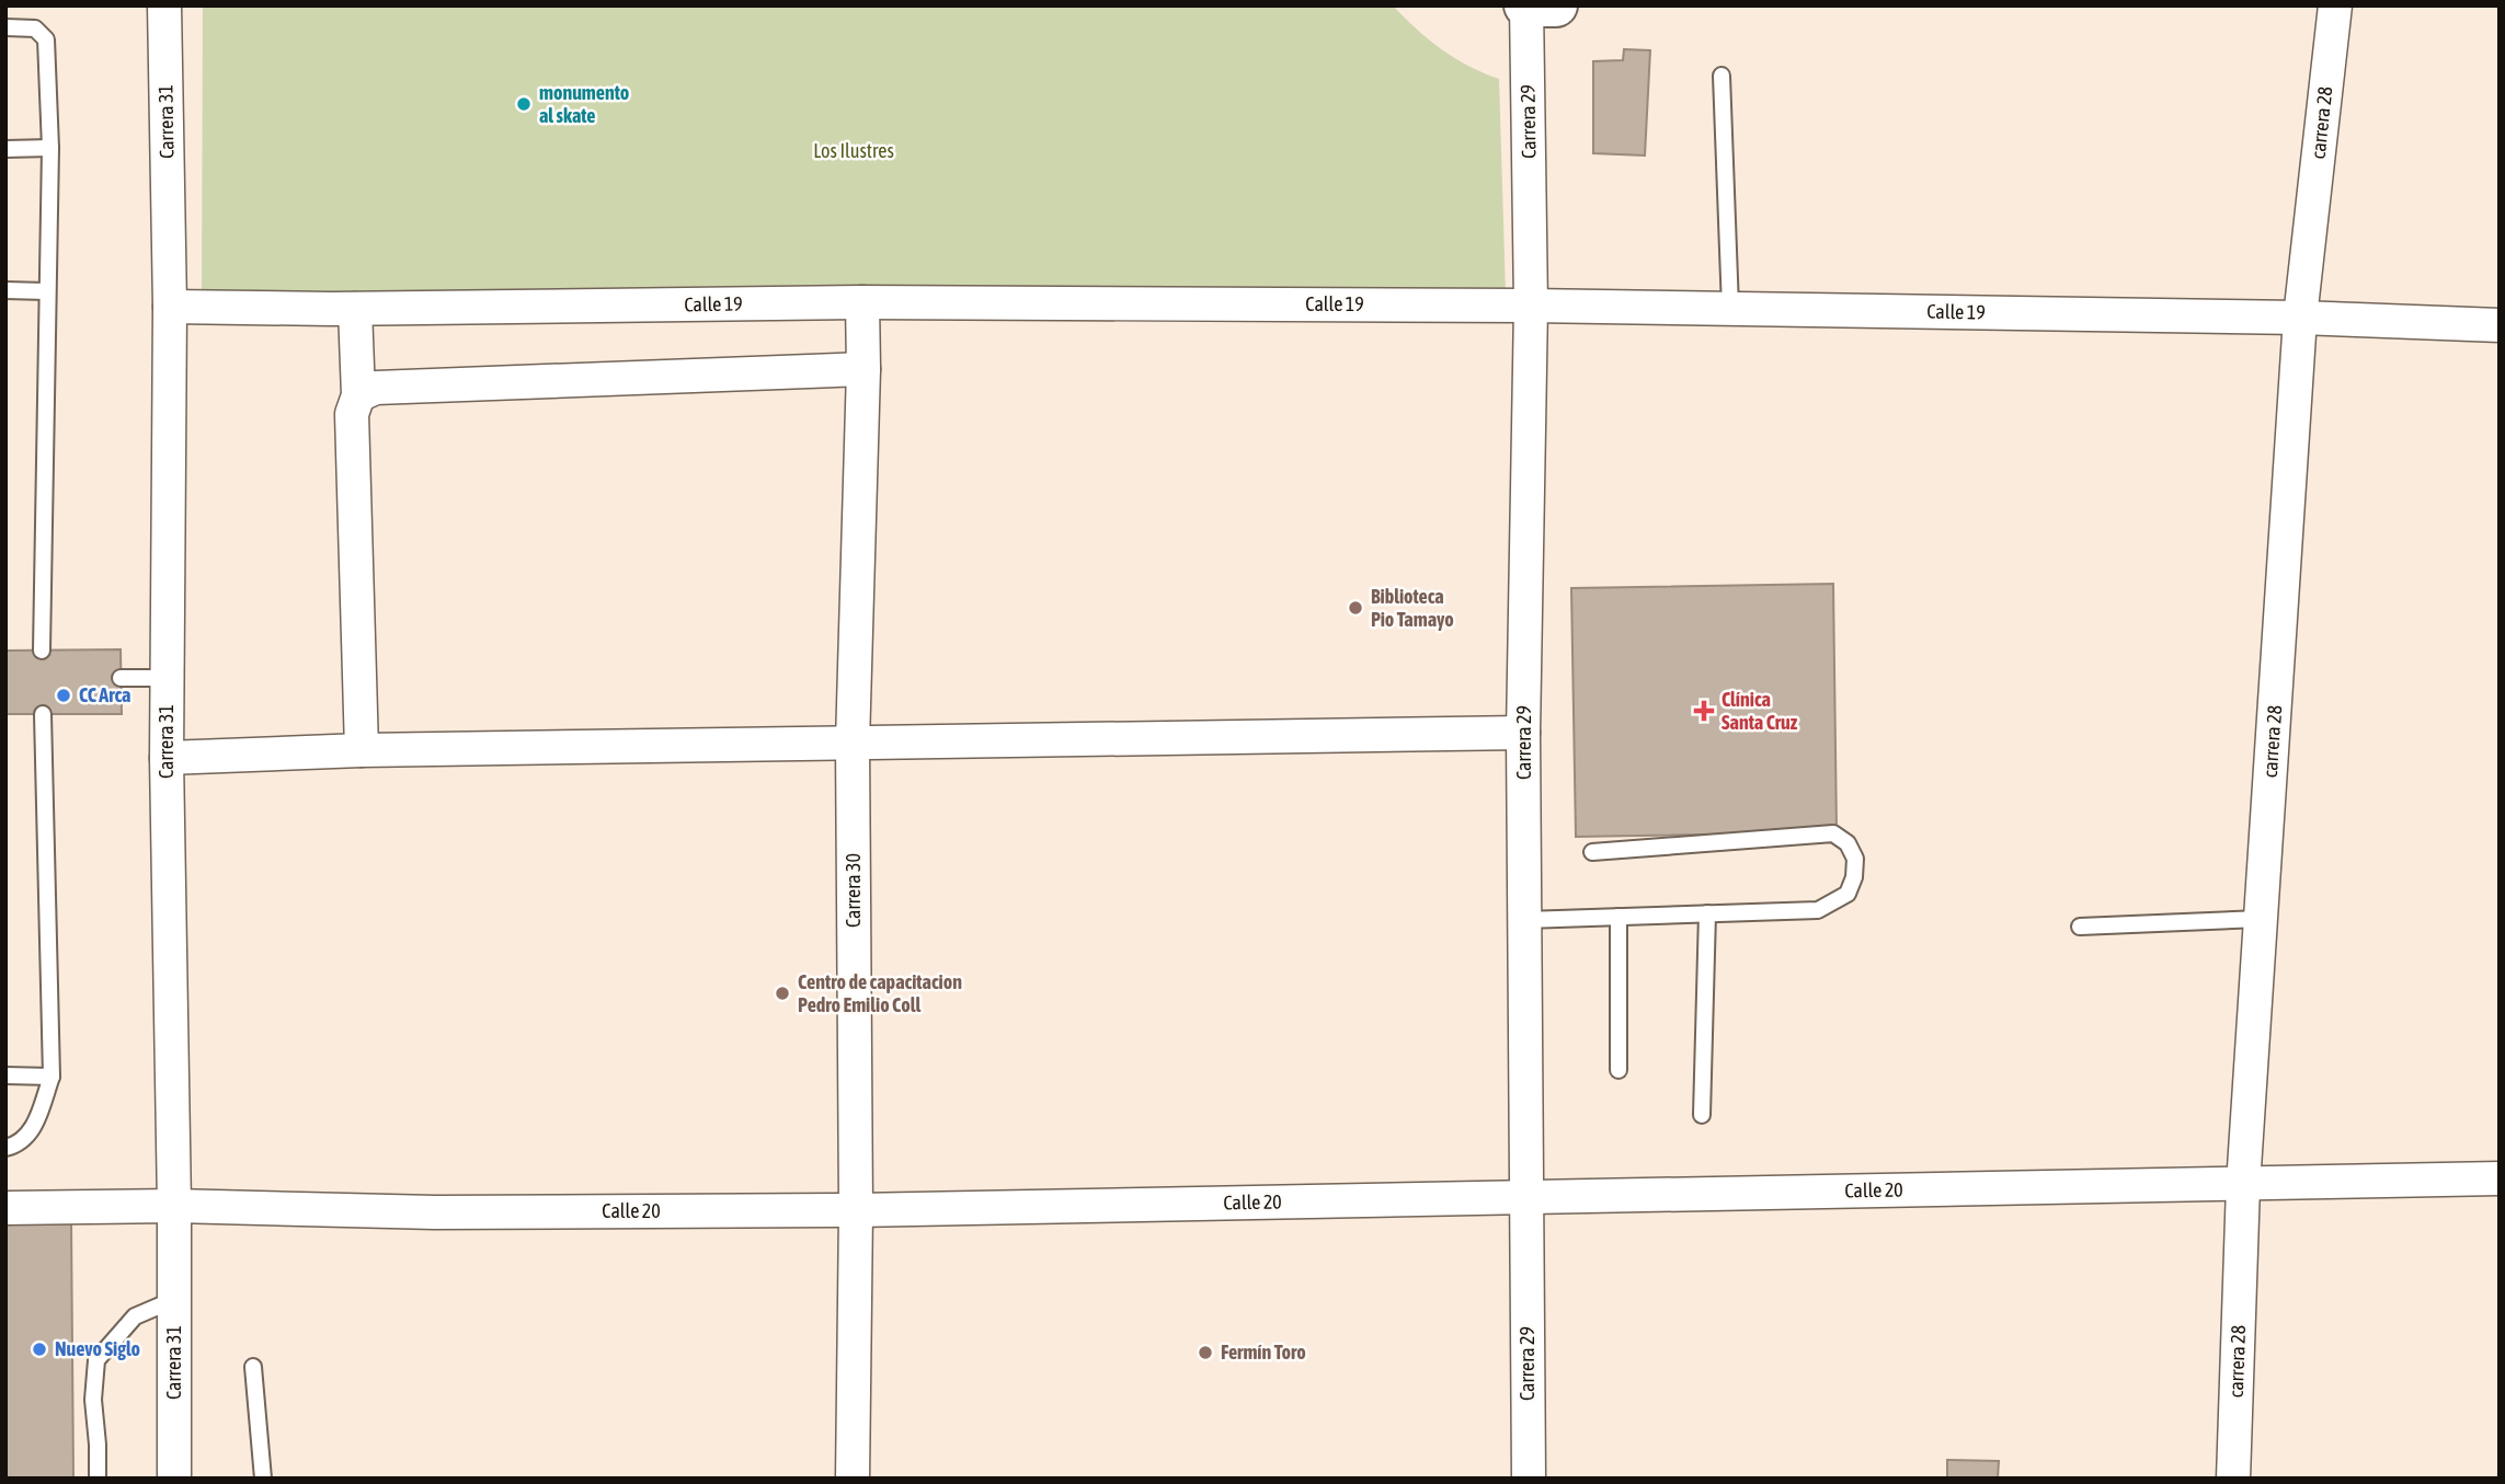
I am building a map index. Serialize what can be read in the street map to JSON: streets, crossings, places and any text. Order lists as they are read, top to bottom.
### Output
{
  "streets": {
    "street": [
      "Carrera 31",
      "Carrera 29",
      "carrera 28",
      "Calle 19",
      "Carrera 30",
      "Calle 20"
    ]
  },
  "crossings": [
    ["Carrera 31", "Calle 19"],
    ["Carrera 31", "Calle 20"],
    ["Carrera 29", "Calle 19"],
    ["Carrera 29", "Calle 20"],
    ["carrera 28", "Calle 19"],
    ["carrera 28", "Calle 20"],
    ["Calle 19", "Carrera 30"],
    ["Carrera 30", "Calle 20"]
  ],
  "parks": ["Los Ilustres"],
  "places": {
    "other": [
      "monumento al skate",
      "Biblioteca Pio Tamayo",
      "CC Arca",
      "Centro de capacitacion Pedro Emilio Coll",
      "Nuevo Siglo",
      "Fermín Toro"
    ],
    "health": ["Clínica Santa Cruz"]
  }
}
